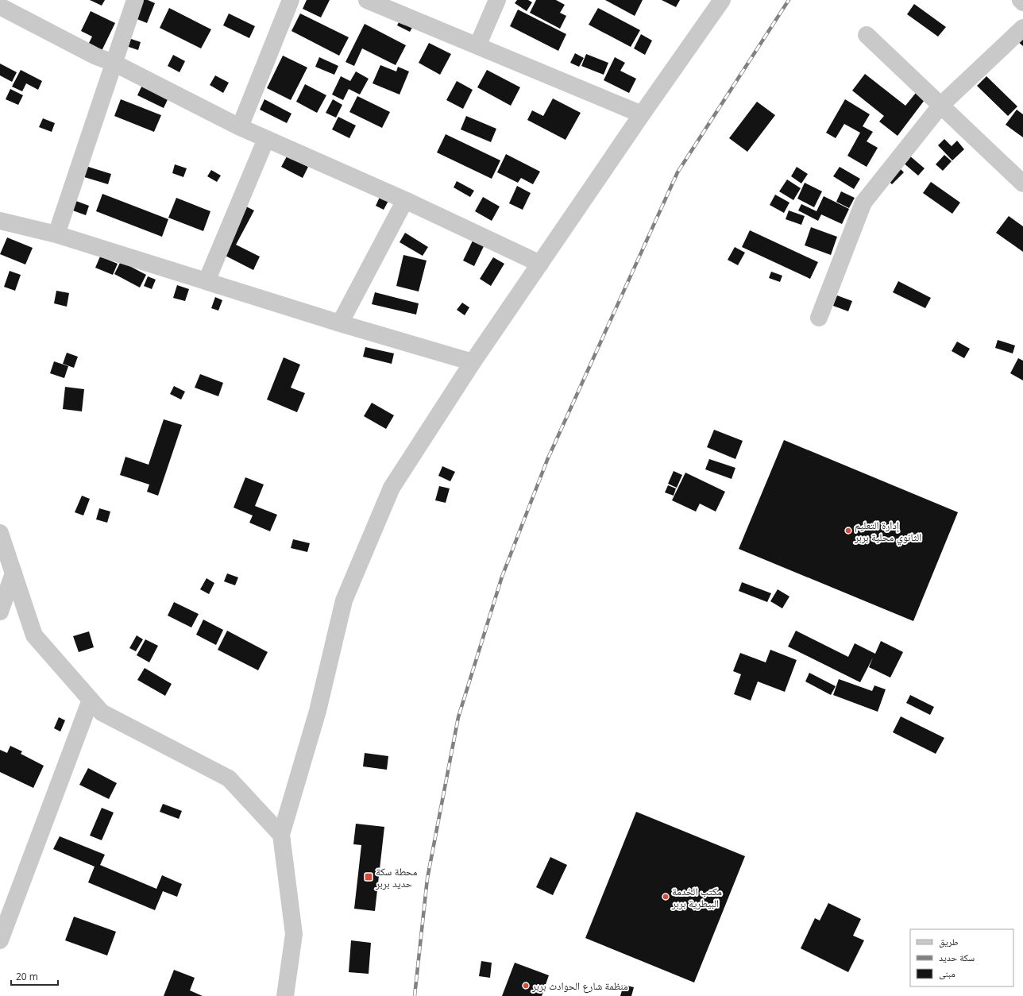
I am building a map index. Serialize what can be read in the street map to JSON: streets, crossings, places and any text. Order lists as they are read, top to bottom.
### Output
{
  "places": {
    "other": ["إدارة التعليم الثانوي محلية بربر", "مكتب الخدمة البيطرية بربر", "منظمة شارع الحوادث بربر"],
    "transit": ["محطة سكة حديد بربر"]
  },
  "legend": ["طريق", "سكة حديد", "مبنى"],
  "scale_bar": "20 m"
}
